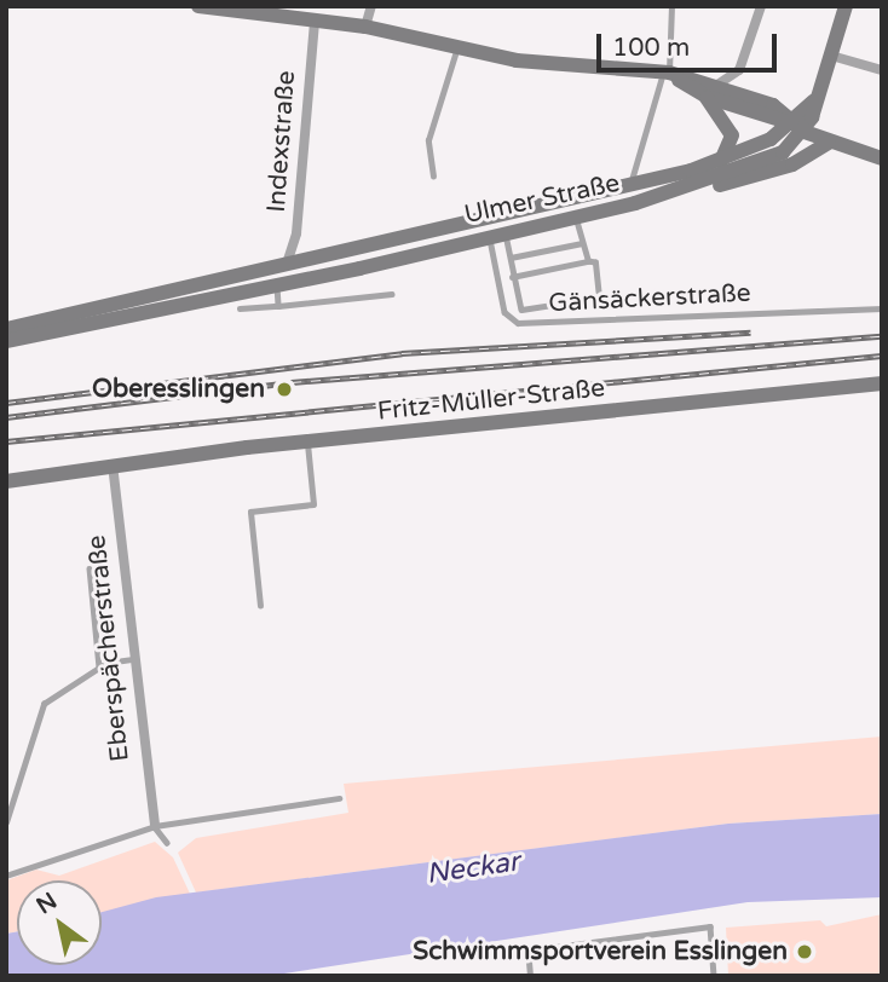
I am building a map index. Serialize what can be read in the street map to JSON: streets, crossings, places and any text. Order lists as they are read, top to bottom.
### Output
{
  "streets": {
    "main road": ["Ulmer Straße", "Fritz-Müller-Straße"],
    "street": ["Indexstraße", "Eberspächerstraße"],
    "lane": ["Gänsäckerstraße"]
  },
  "crossings": [
    ["Indexstraße", "Ulmer Straße"],
    ["Ulmer Straße", "Gänsäckerstraße"],
    ["Fritz-Müller-Straße", "Eberspächerstraße"]
  ],
  "water": ["Neckar"],
  "places": ["Oberesslingen", "Schwimmsportverein Esslingen"],
  "scale_bar": "100 m",
  "north": "top left"
}
